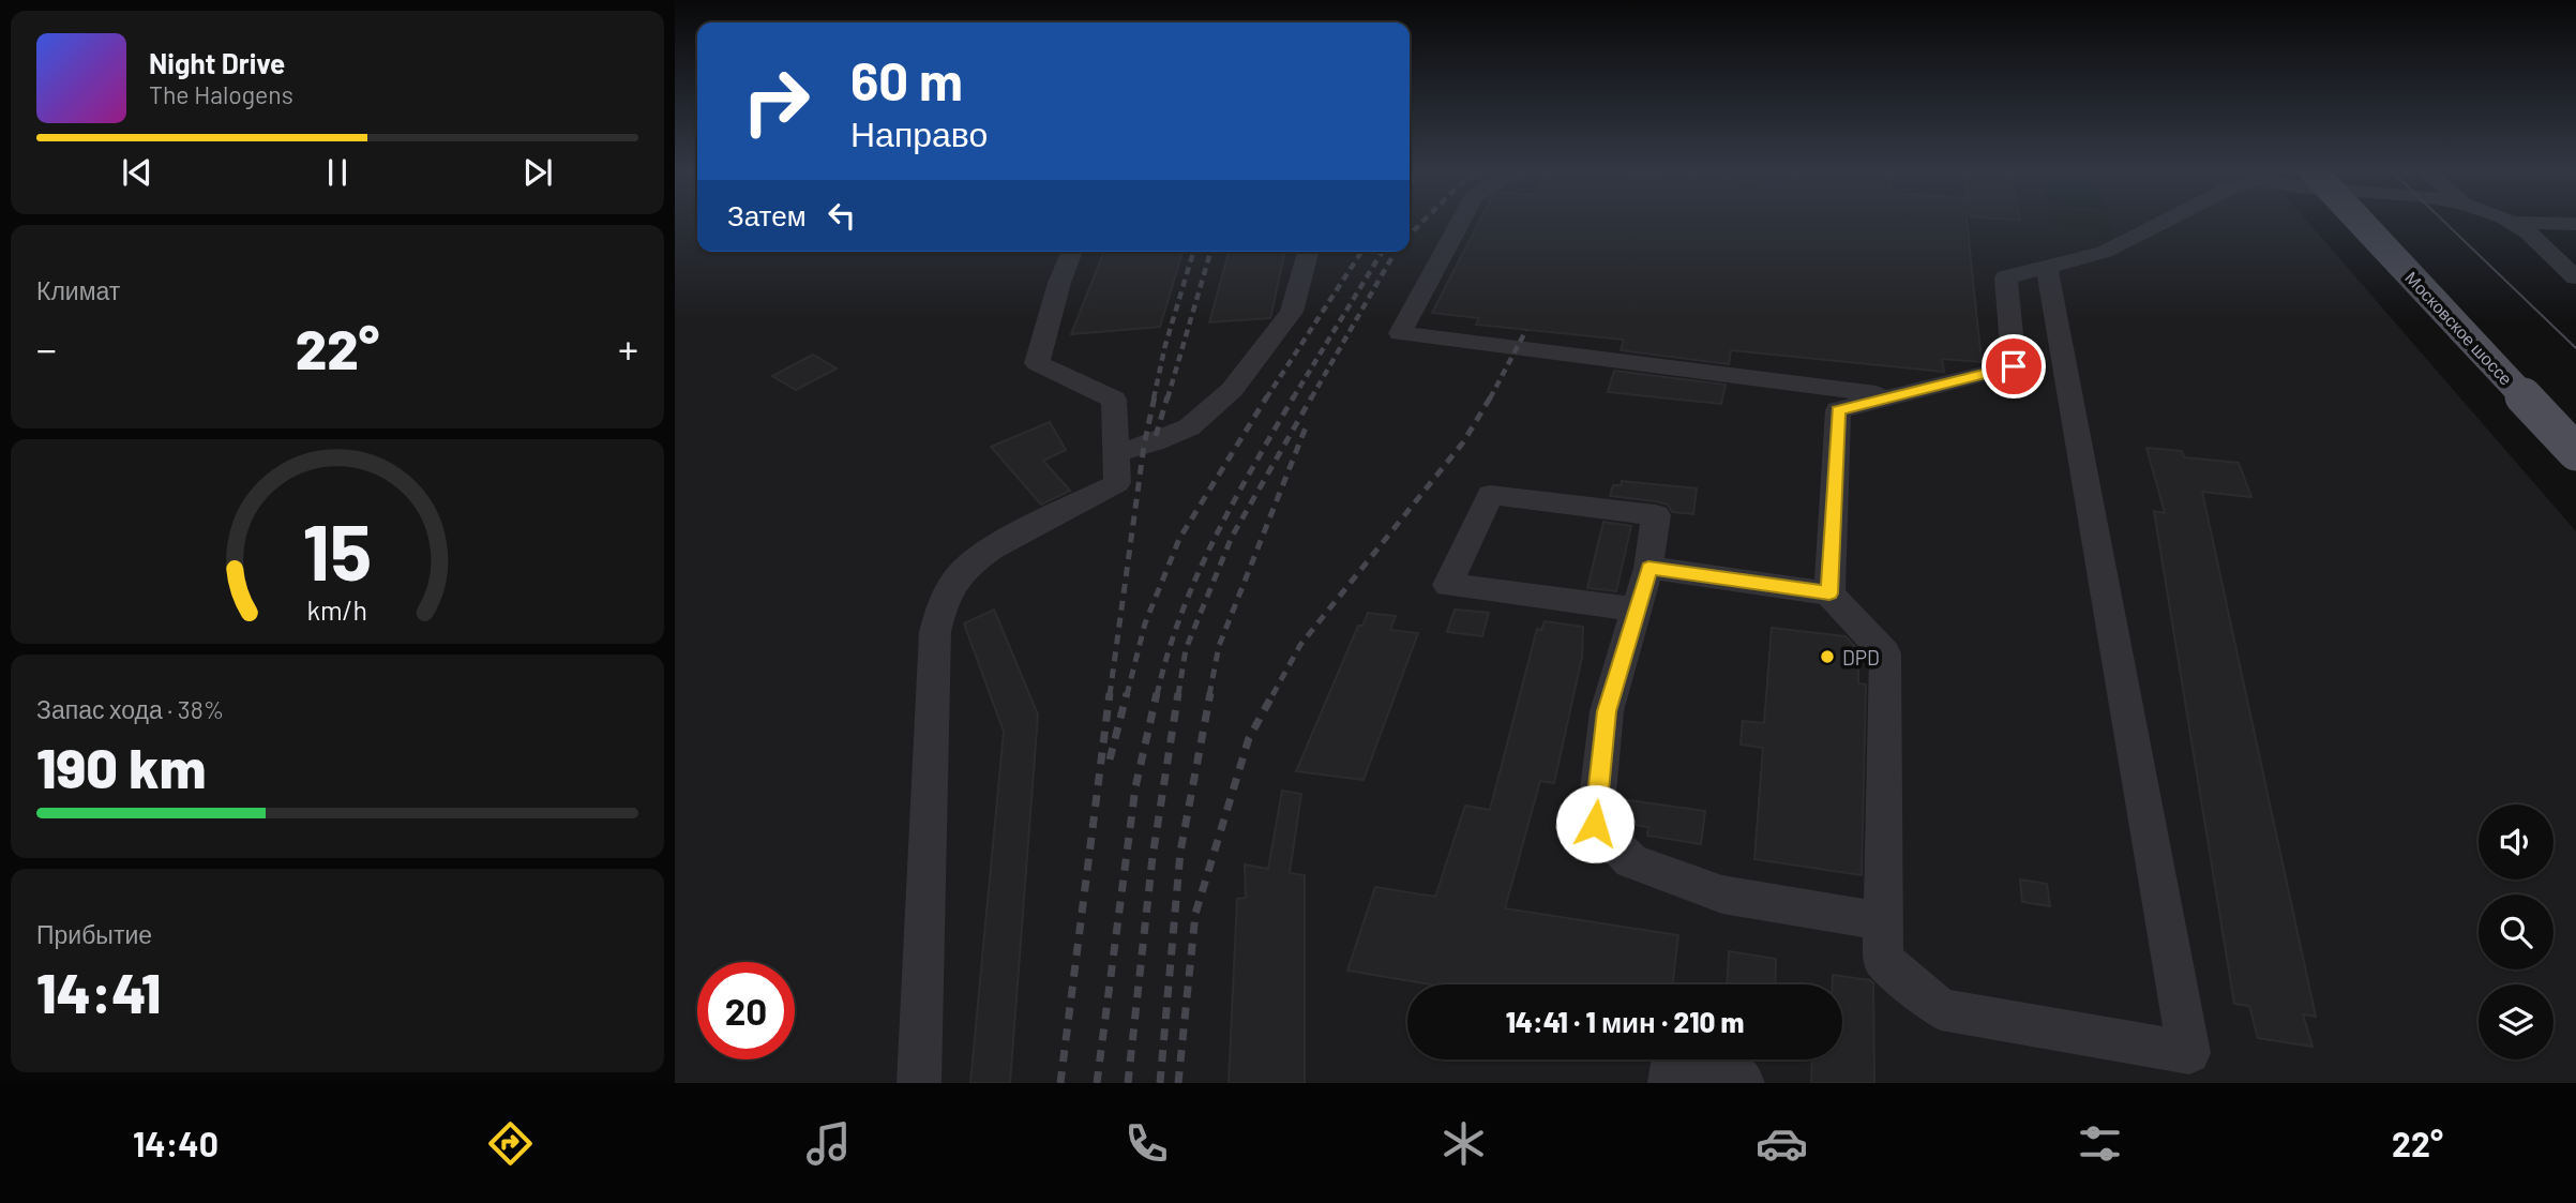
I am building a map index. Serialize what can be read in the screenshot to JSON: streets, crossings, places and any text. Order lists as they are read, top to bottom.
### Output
{
  "streets": {
    "main road": ["Московское шоссе"]
  },
  "places": ["DPD"],
  "page": {
    "turn": ["60 m", "Направо"],
    "song": ["Night Drive", "The Halogens"],
    "then": "Затем",
    "tile": [
      "Климат",
      ["Запас хода · 38%", "190 km"],
      ["Прибытие", "14:41"]
    ],
    "heat": ["−", "22°", "+"],
    "limit": "20",
    "trip": "14:41 · 1 мин · 210 m",
    "tabs": ["14:40", "22°"],
    "gauge": ["15", "km/h"]
  }
}
